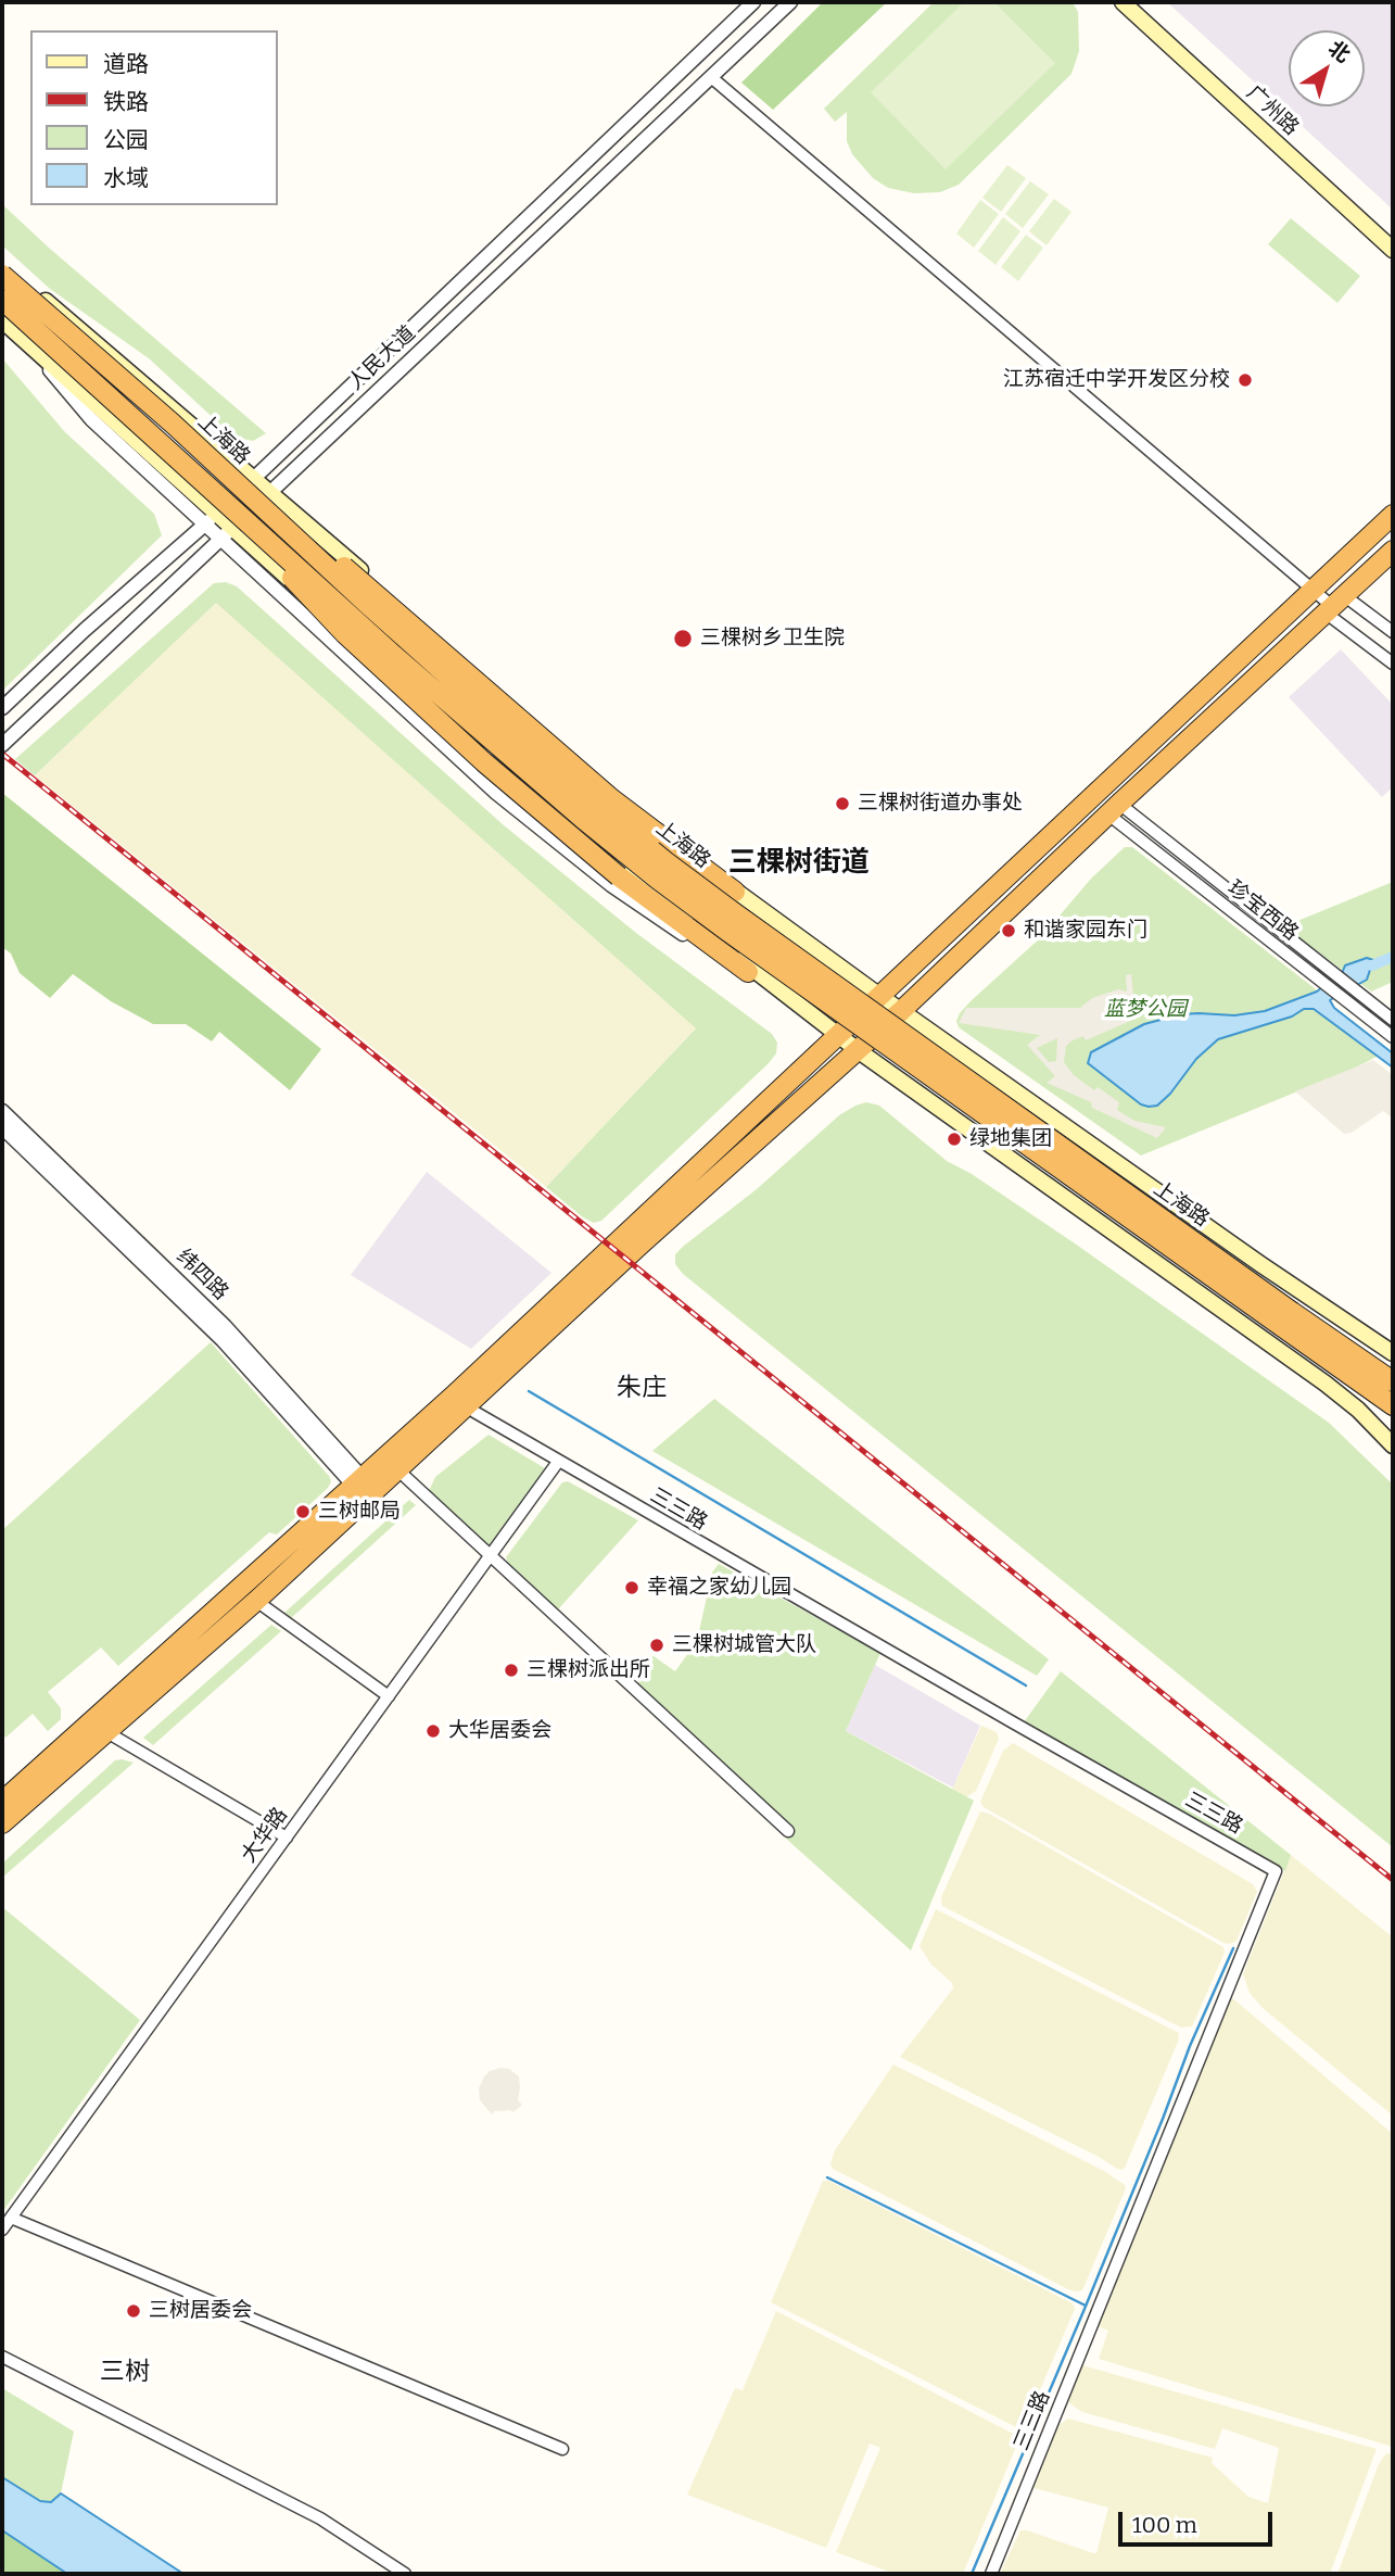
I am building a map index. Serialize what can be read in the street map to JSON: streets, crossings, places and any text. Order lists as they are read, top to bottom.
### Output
{
  "streets": {
    "highway": ["上海路"],
    "main road": ["广州路"],
    "street": [
      "人民大道",
      "珍宝西路",
      "纬四路",
      "三三路",
      "大华路"
    ]
  },
  "crossings": [
    ["人民大道", "上海路"],
    ["三三路", "大华路"]
  ],
  "districts": ["三棵树街道", "朱庄", "三树"],
  "parks": ["蓝梦公园"],
  "places": [
    "江苏宿迁中学开发区分校",
    "三棵树乡卫生院",
    "三棵树街道办事处",
    "和谐家园东门",
    "绿地集团",
    "三树邮局",
    "幸福之家幼儿园",
    "三棵树城管大队",
    "三棵树派出所",
    "大华居委会",
    "三树居委会"
  ],
  "legend": [
    "道路",
    "铁路",
    "公园",
    "水域"
  ],
  "scale_bar": "100 m",
  "north": "top right"
}
